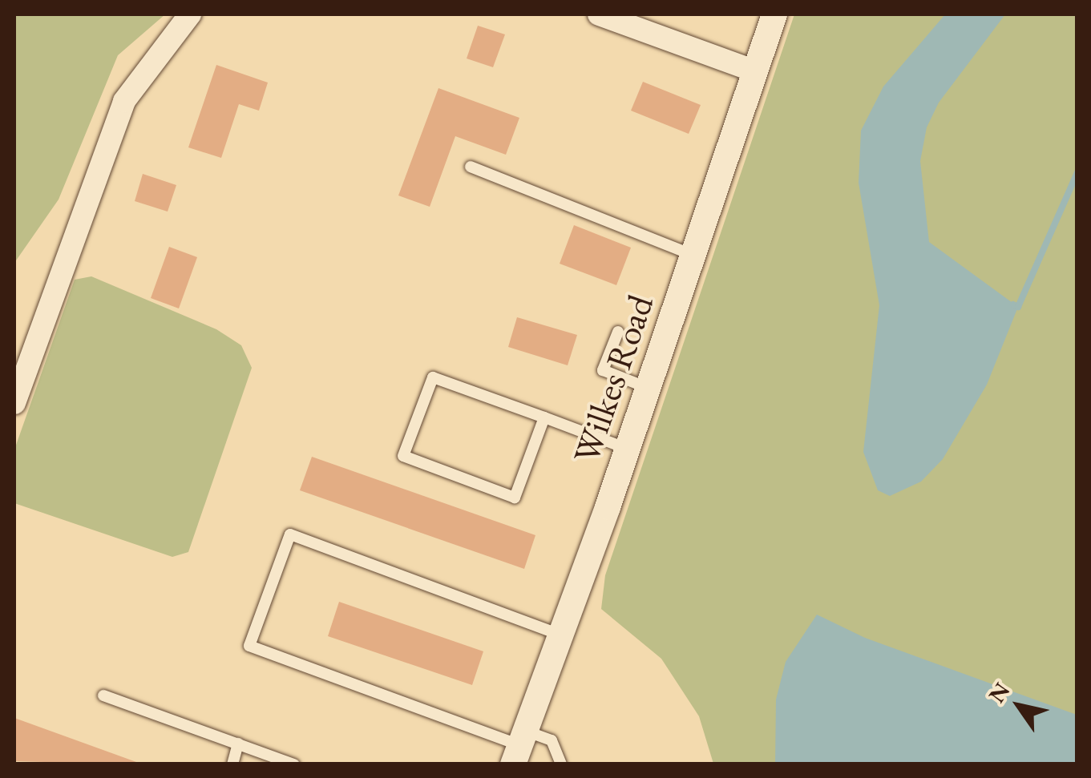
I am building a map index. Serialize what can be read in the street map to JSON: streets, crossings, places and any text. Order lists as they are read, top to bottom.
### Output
{
  "streets": {
    "street": ["Wilkes Road"]
  },
  "north": "top left"
}
